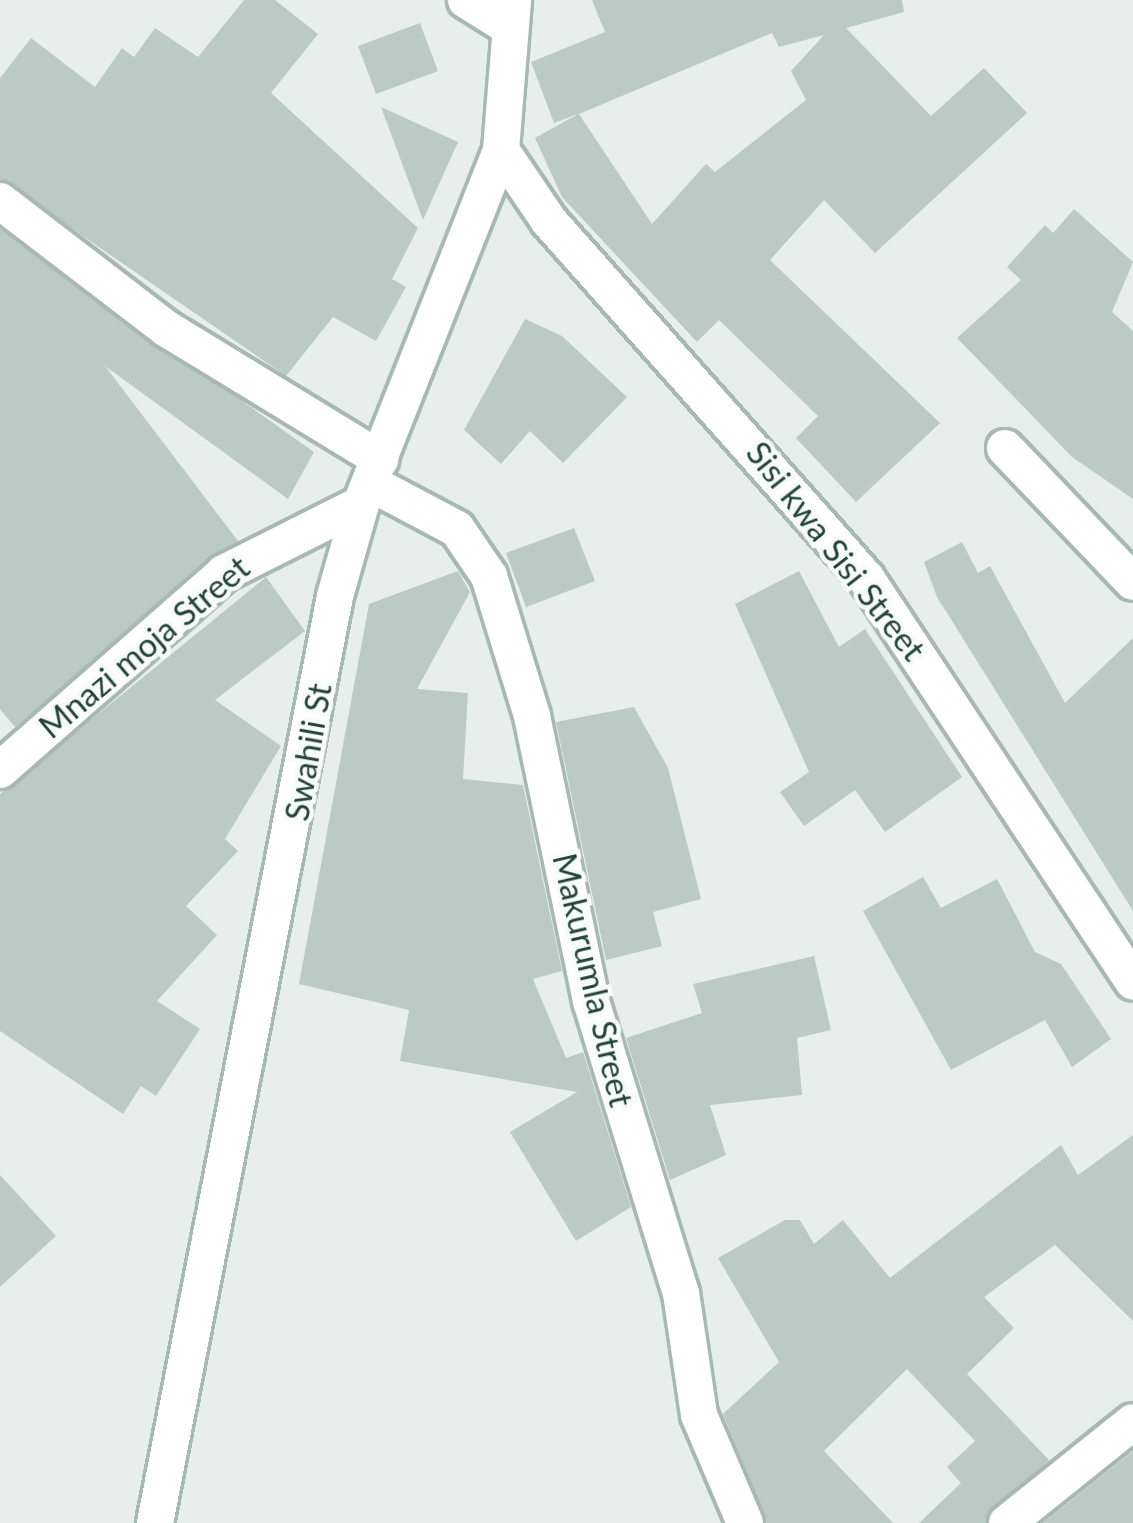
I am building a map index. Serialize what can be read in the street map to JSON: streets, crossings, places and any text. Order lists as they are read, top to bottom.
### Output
{
  "streets": {
    "street": [
      "Sisi kwa Sisi Street",
      "Mnazi moja Street",
      "Swahili St",
      "Makurumla Street"
    ]
  },
  "crossings": [
    ["Sisi kwa Sisi Street", "Swahili St"],
    ["Mnazi moja Street", "Swahili St"],
    ["Mnazi moja Street", "Makurumla Street"],
    ["Swahili St", "Makurumla Street"]
  ]
}
